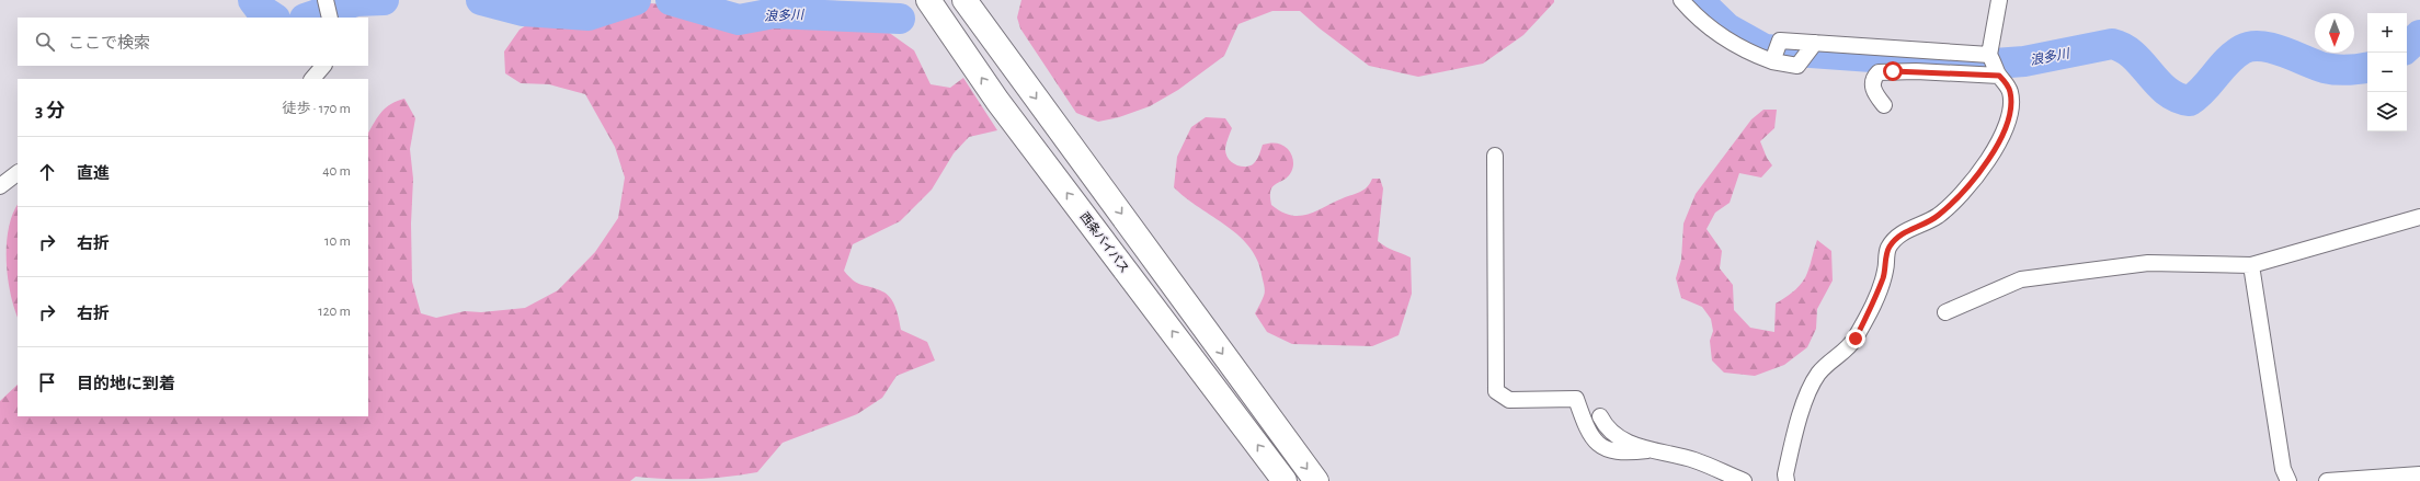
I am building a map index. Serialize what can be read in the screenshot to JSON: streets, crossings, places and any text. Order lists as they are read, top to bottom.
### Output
{
  "streets": {
    "highway": ["西条バイパス"]
  },
  "water": ["浪多川"],
  "north": "bottom",
  "page": {
    "map_buttons": ["+", "−"],
    "search": "ここで検索",
    "heading": ["3 分", "徒歩 · 170 m"],
    "list": [
      ["直進", "40 m"],
      ["右折", "10 m"],
      ["右折", "120 m"],
      "目的地に到着"
    ]
  }
}
